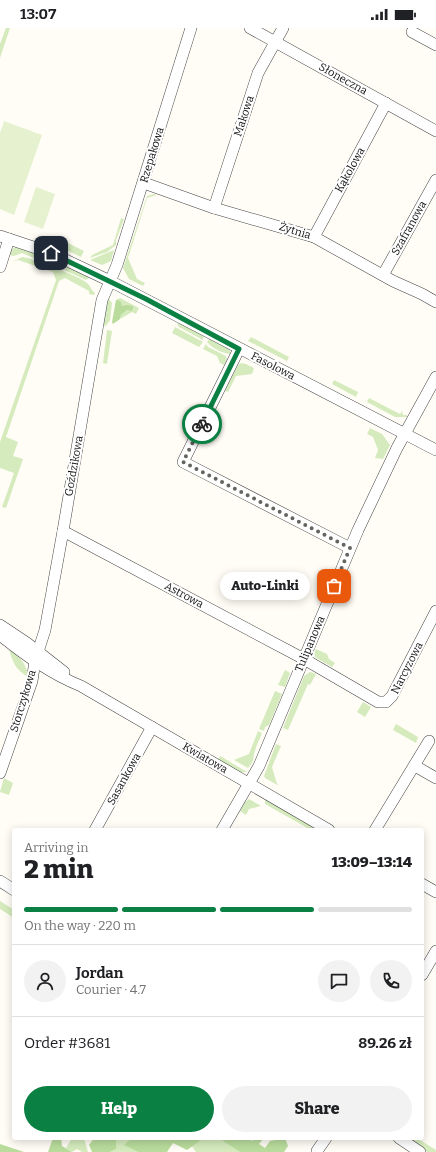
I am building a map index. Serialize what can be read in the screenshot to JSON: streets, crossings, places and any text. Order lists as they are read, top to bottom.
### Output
{
  "streets": {
    "street": [
      "Słoneczna",
      "Makowa",
      "Rzepakowa",
      "Kąkolowa",
      "Szafranowa",
      "Żytnia",
      "Fasolowa",
      "Goździkowa",
      "Astrowa",
      "Tulipanowa",
      "Narcyzowa",
      "Storczykowa",
      "Kwiatowa",
      "Sasankowa"
    ]
  },
  "crossings": [
    ["Słoneczna", "Makowa"],
    ["Słoneczna", "Kąkolowa"],
    ["Makowa", "Żytnia"],
    ["Rzepakowa", "Żytnia"],
    ["Rzepakowa", "Fasolowa"],
    ["Rzepakowa", "Goździkowa"],
    ["Kąkolowa", "Żytnia"],
    ["Szafranowa", "Żytnia"],
    ["Fasolowa", "Goździkowa"],
    ["Fasolowa", "Tulipanowa"],
    ["Goździkowa", "Astrowa"],
    ["Goździkowa", "Storczykowa"],
    ["Goździkowa", "Kwiatowa"],
    ["Astrowa", "Tulipanowa"],
    ["Astrowa", "Narcyzowa"],
    ["Tulipanowa", "Narcyzowa"],
    ["Tulipanowa", "Kwiatowa"],
    ["Storczykowa", "Kwiatowa"],
    ["Kwiatowa", "Sasankowa"]
  ],
  "places": ["Auto-Linki"],
  "page": {
    "status": "13:07",
    "bubble": "Auto-Linki",
    "heading": ["2 min", "Arriving in", "13:09–13:14"],
    "panel": [
      "Jordan",
      "Courier · 4.7",
      "Order #3681",
      "89.26 zł"
    ],
    "bar": "On the way · 220 m",
    "buttons": ["Help", "Share"]
  }
}
